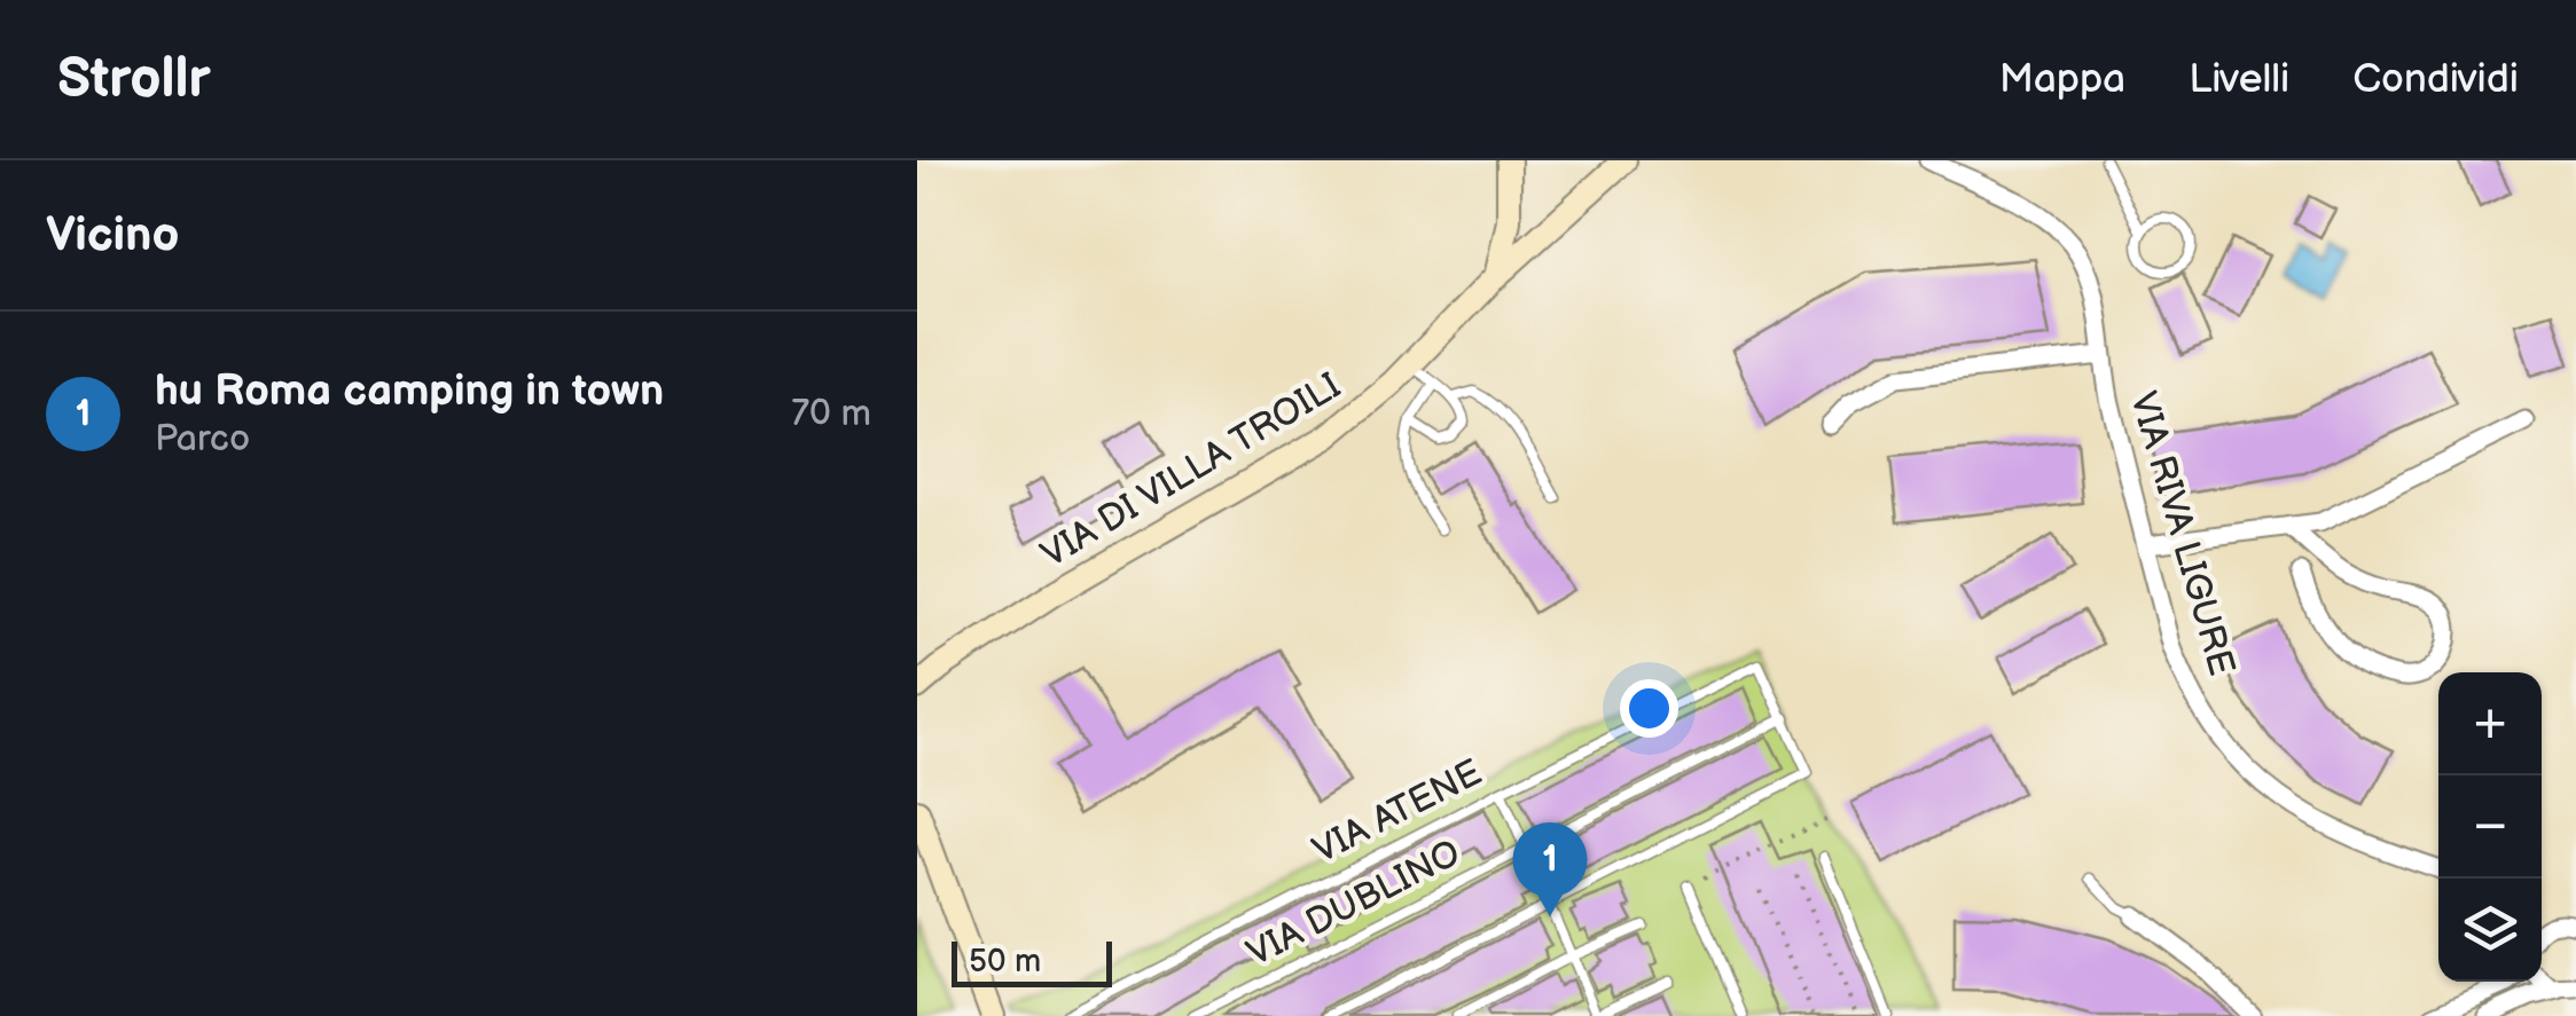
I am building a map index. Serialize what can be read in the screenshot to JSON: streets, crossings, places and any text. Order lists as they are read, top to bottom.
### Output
{
  "streets": {
    "street": ["VIA DI VILLA TROILI", "VIA RIVA LIGURE"],
    "lane": ["VIA ATENE", "VIA DUBLINO"]
  },
  "crossings": [
    ["VIA ATENE", "VIA DUBLINO"]
  ],
  "scale_bar": "50 m",
  "page": {
    "header": "Strollr",
    "nav": ["Mappa", "Livelli", "Condividi"],
    "heading": "Vicino",
    "list": [
      {
        "mark": "1",
        "name": "hu Roma camping in town",
        "note": "Parco",
        "value": "70 m"
      }
    ],
    "map_buttons": ["+", "−"],
    "pins": "1",
    "scale": "50 m"
  }
}
